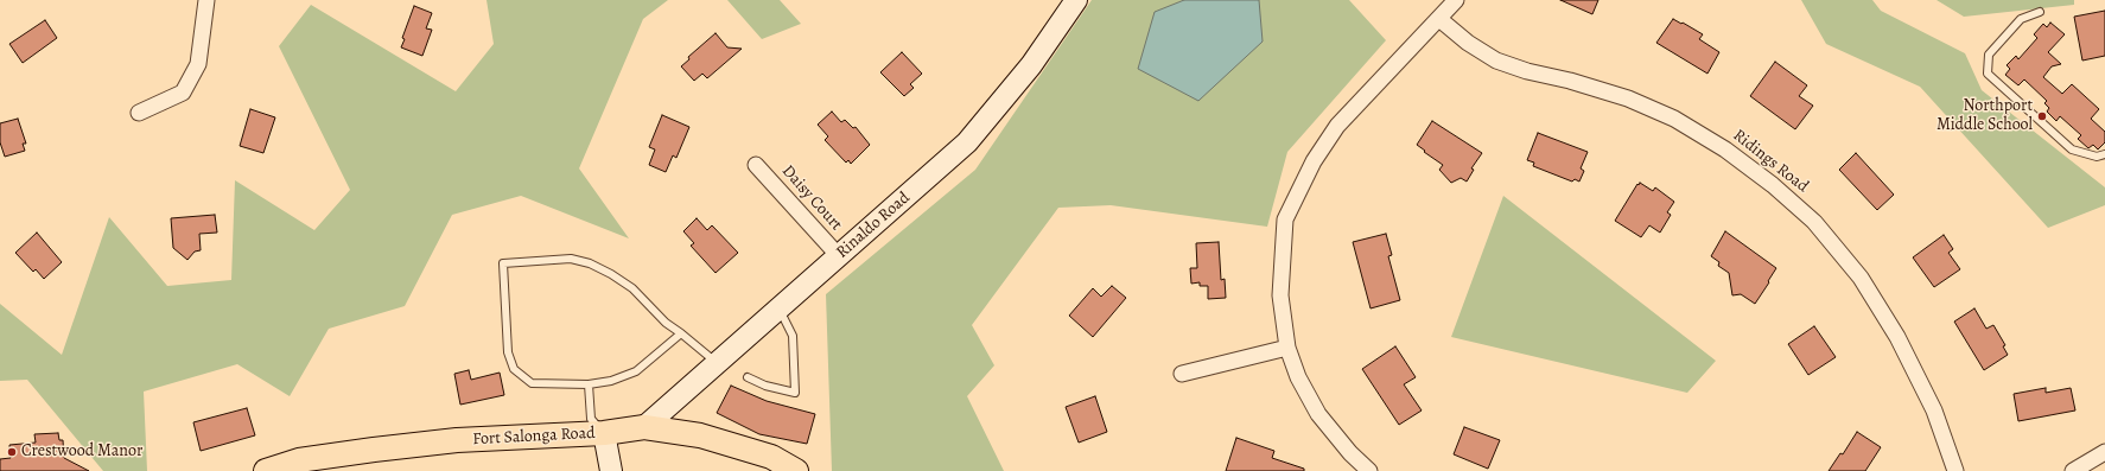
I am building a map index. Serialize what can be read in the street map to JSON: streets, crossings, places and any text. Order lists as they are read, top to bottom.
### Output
{
  "streets": {
    "main road": ["Fort Salonga Road"],
    "street": ["Ridings Road", "Daisy Court", "Rinaldo Road"]
  },
  "crossings": [
    ["Daisy Court", "Rinaldo Road"],
    ["Rinaldo Road", "Fort Salonga Road"]
  ],
  "places": ["Northport Middle School", "Crestwood Manor"]
}
